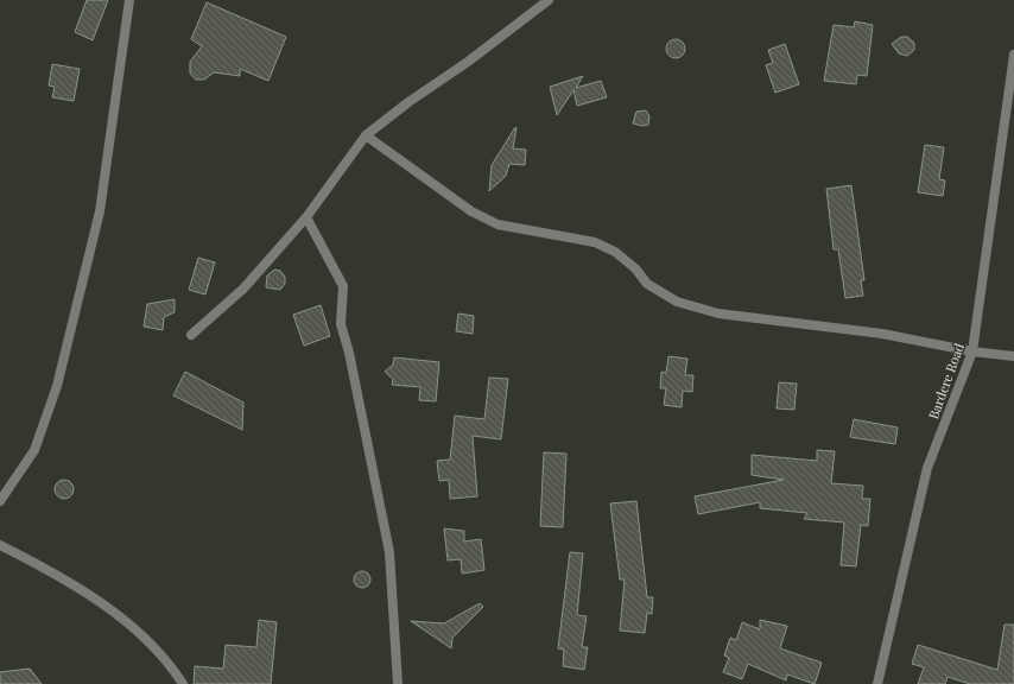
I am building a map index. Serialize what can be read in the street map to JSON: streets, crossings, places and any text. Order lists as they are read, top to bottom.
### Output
{
  "streets": {
    "street": ["Bardere Road"]
  }
}
